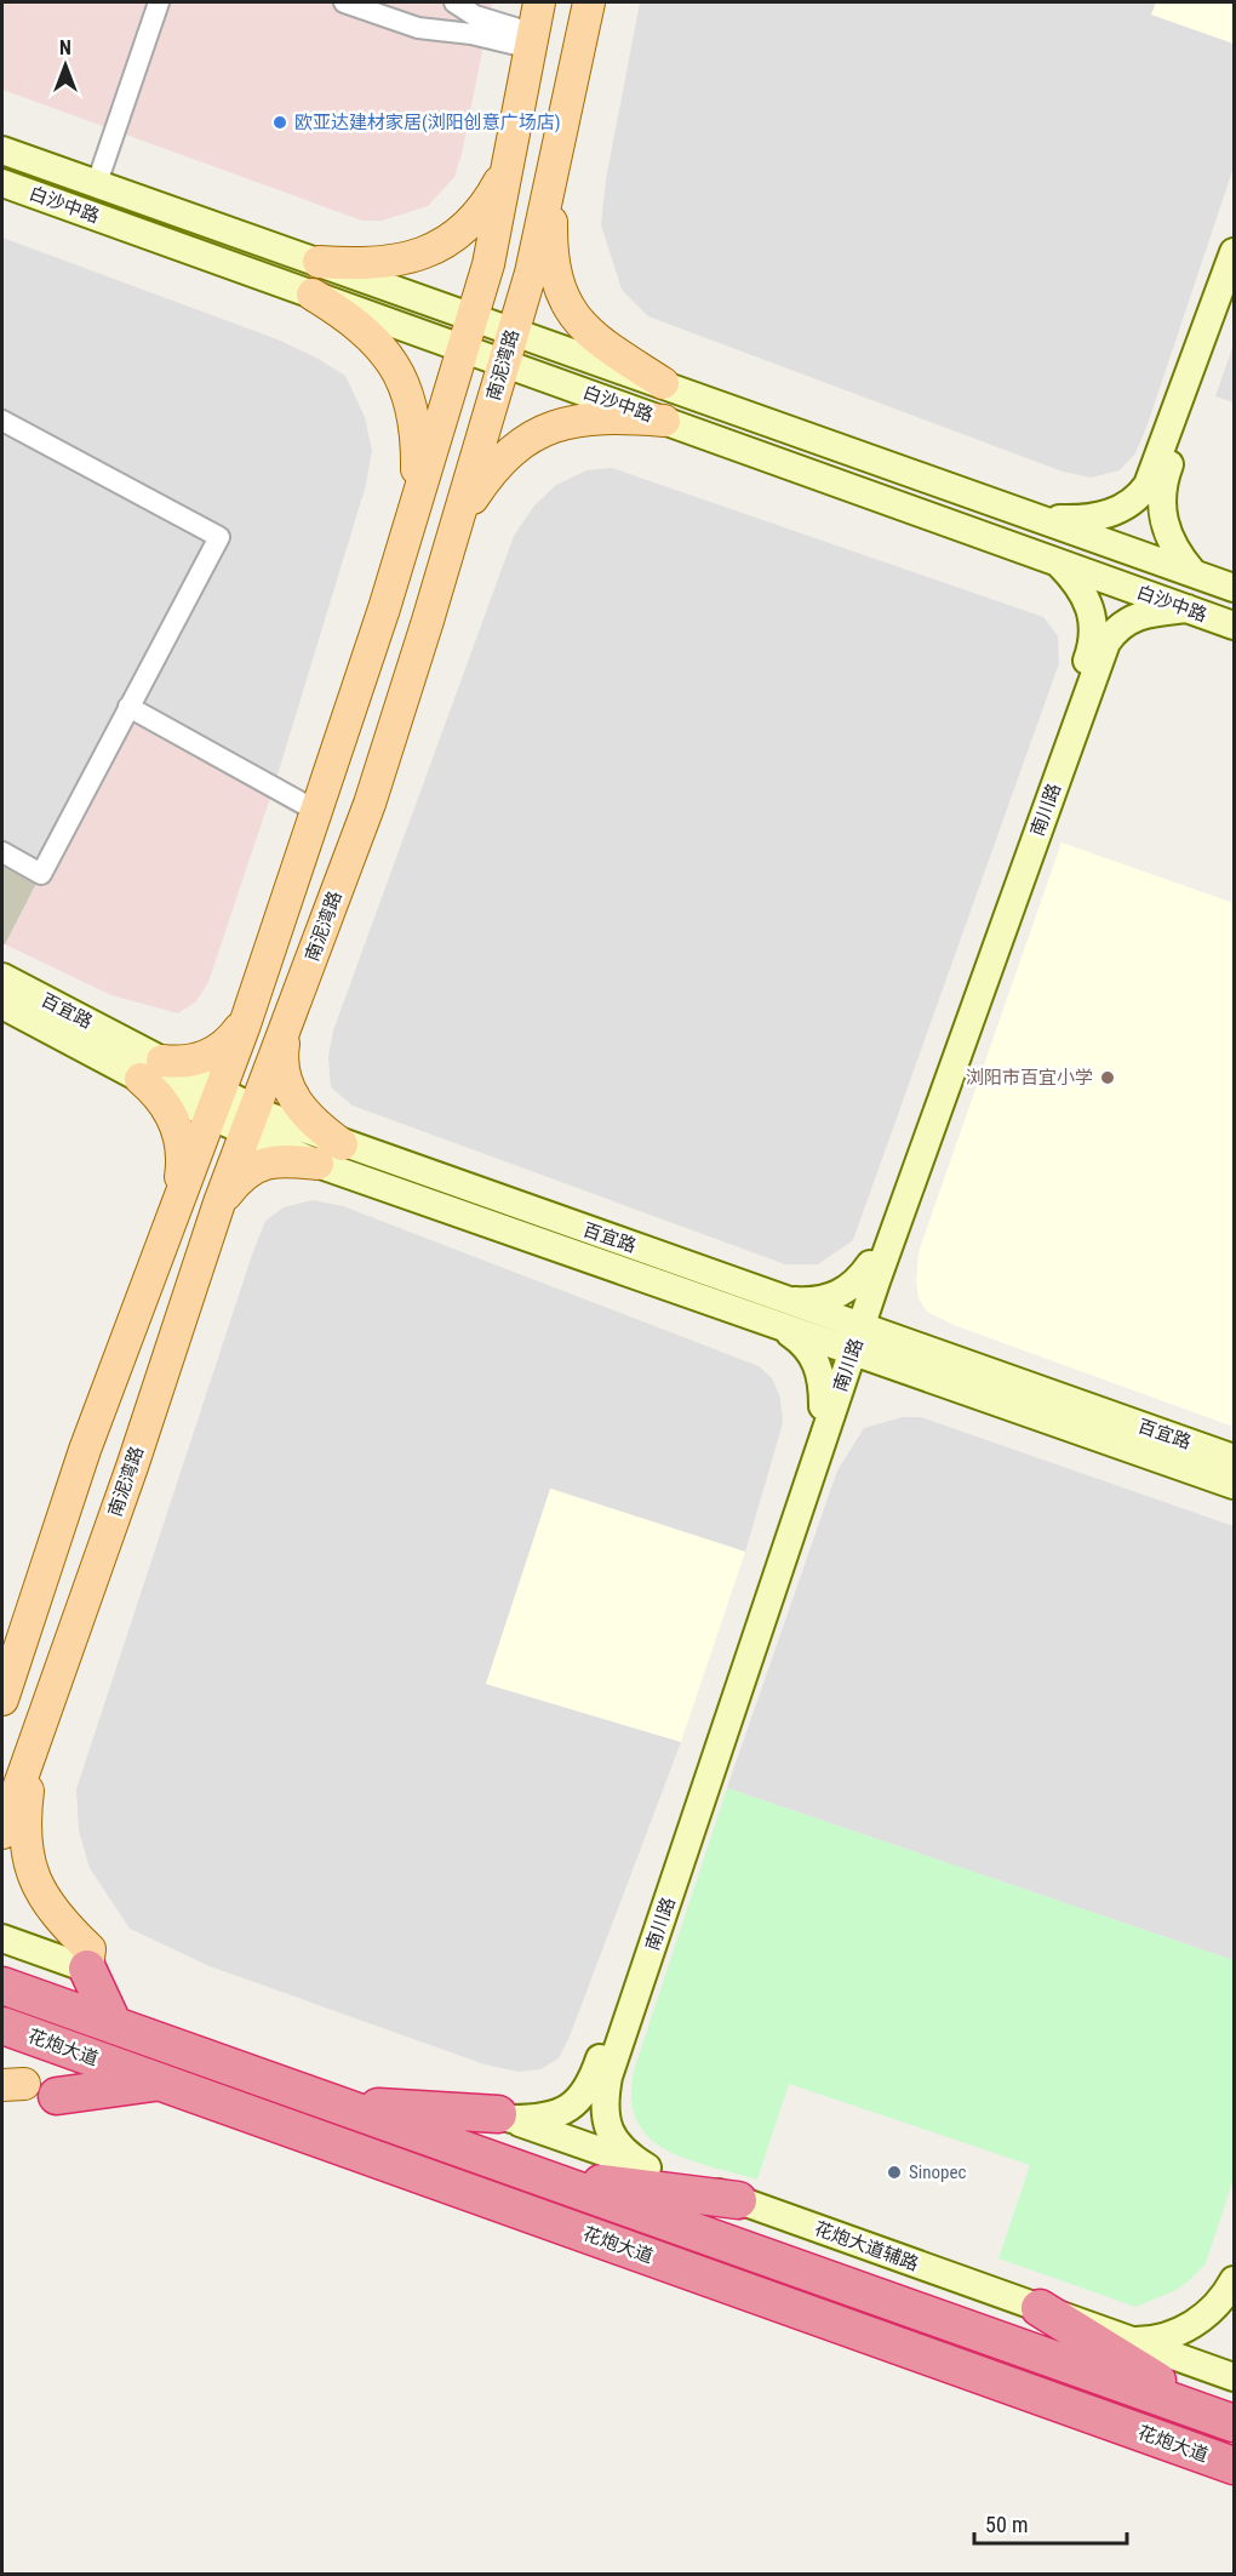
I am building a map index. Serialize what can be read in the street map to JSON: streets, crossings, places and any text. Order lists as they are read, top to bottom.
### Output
{
  "streets": {
    "highway": ["花炮大道"],
    "main road": ["南泥湾路"],
    "street": [
      "白沙中路",
      "南川路",
      "百宜路",
      "花炮大道辅路"
    ]
  },
  "crossings": [
    ["白沙中路", "南泥湾路"],
    ["白沙中路", "南川路"],
    ["南泥湾路", "百宜路"],
    ["南川路", "百宜路"],
    ["南川路", "花炮大道辅路"]
  ],
  "places": ["欧亚达建材家居(浏阳创意广场店)", "浏阳市百宜小学", "Sinopec"],
  "scale_bar": "50 m",
  "north": "top"
}
